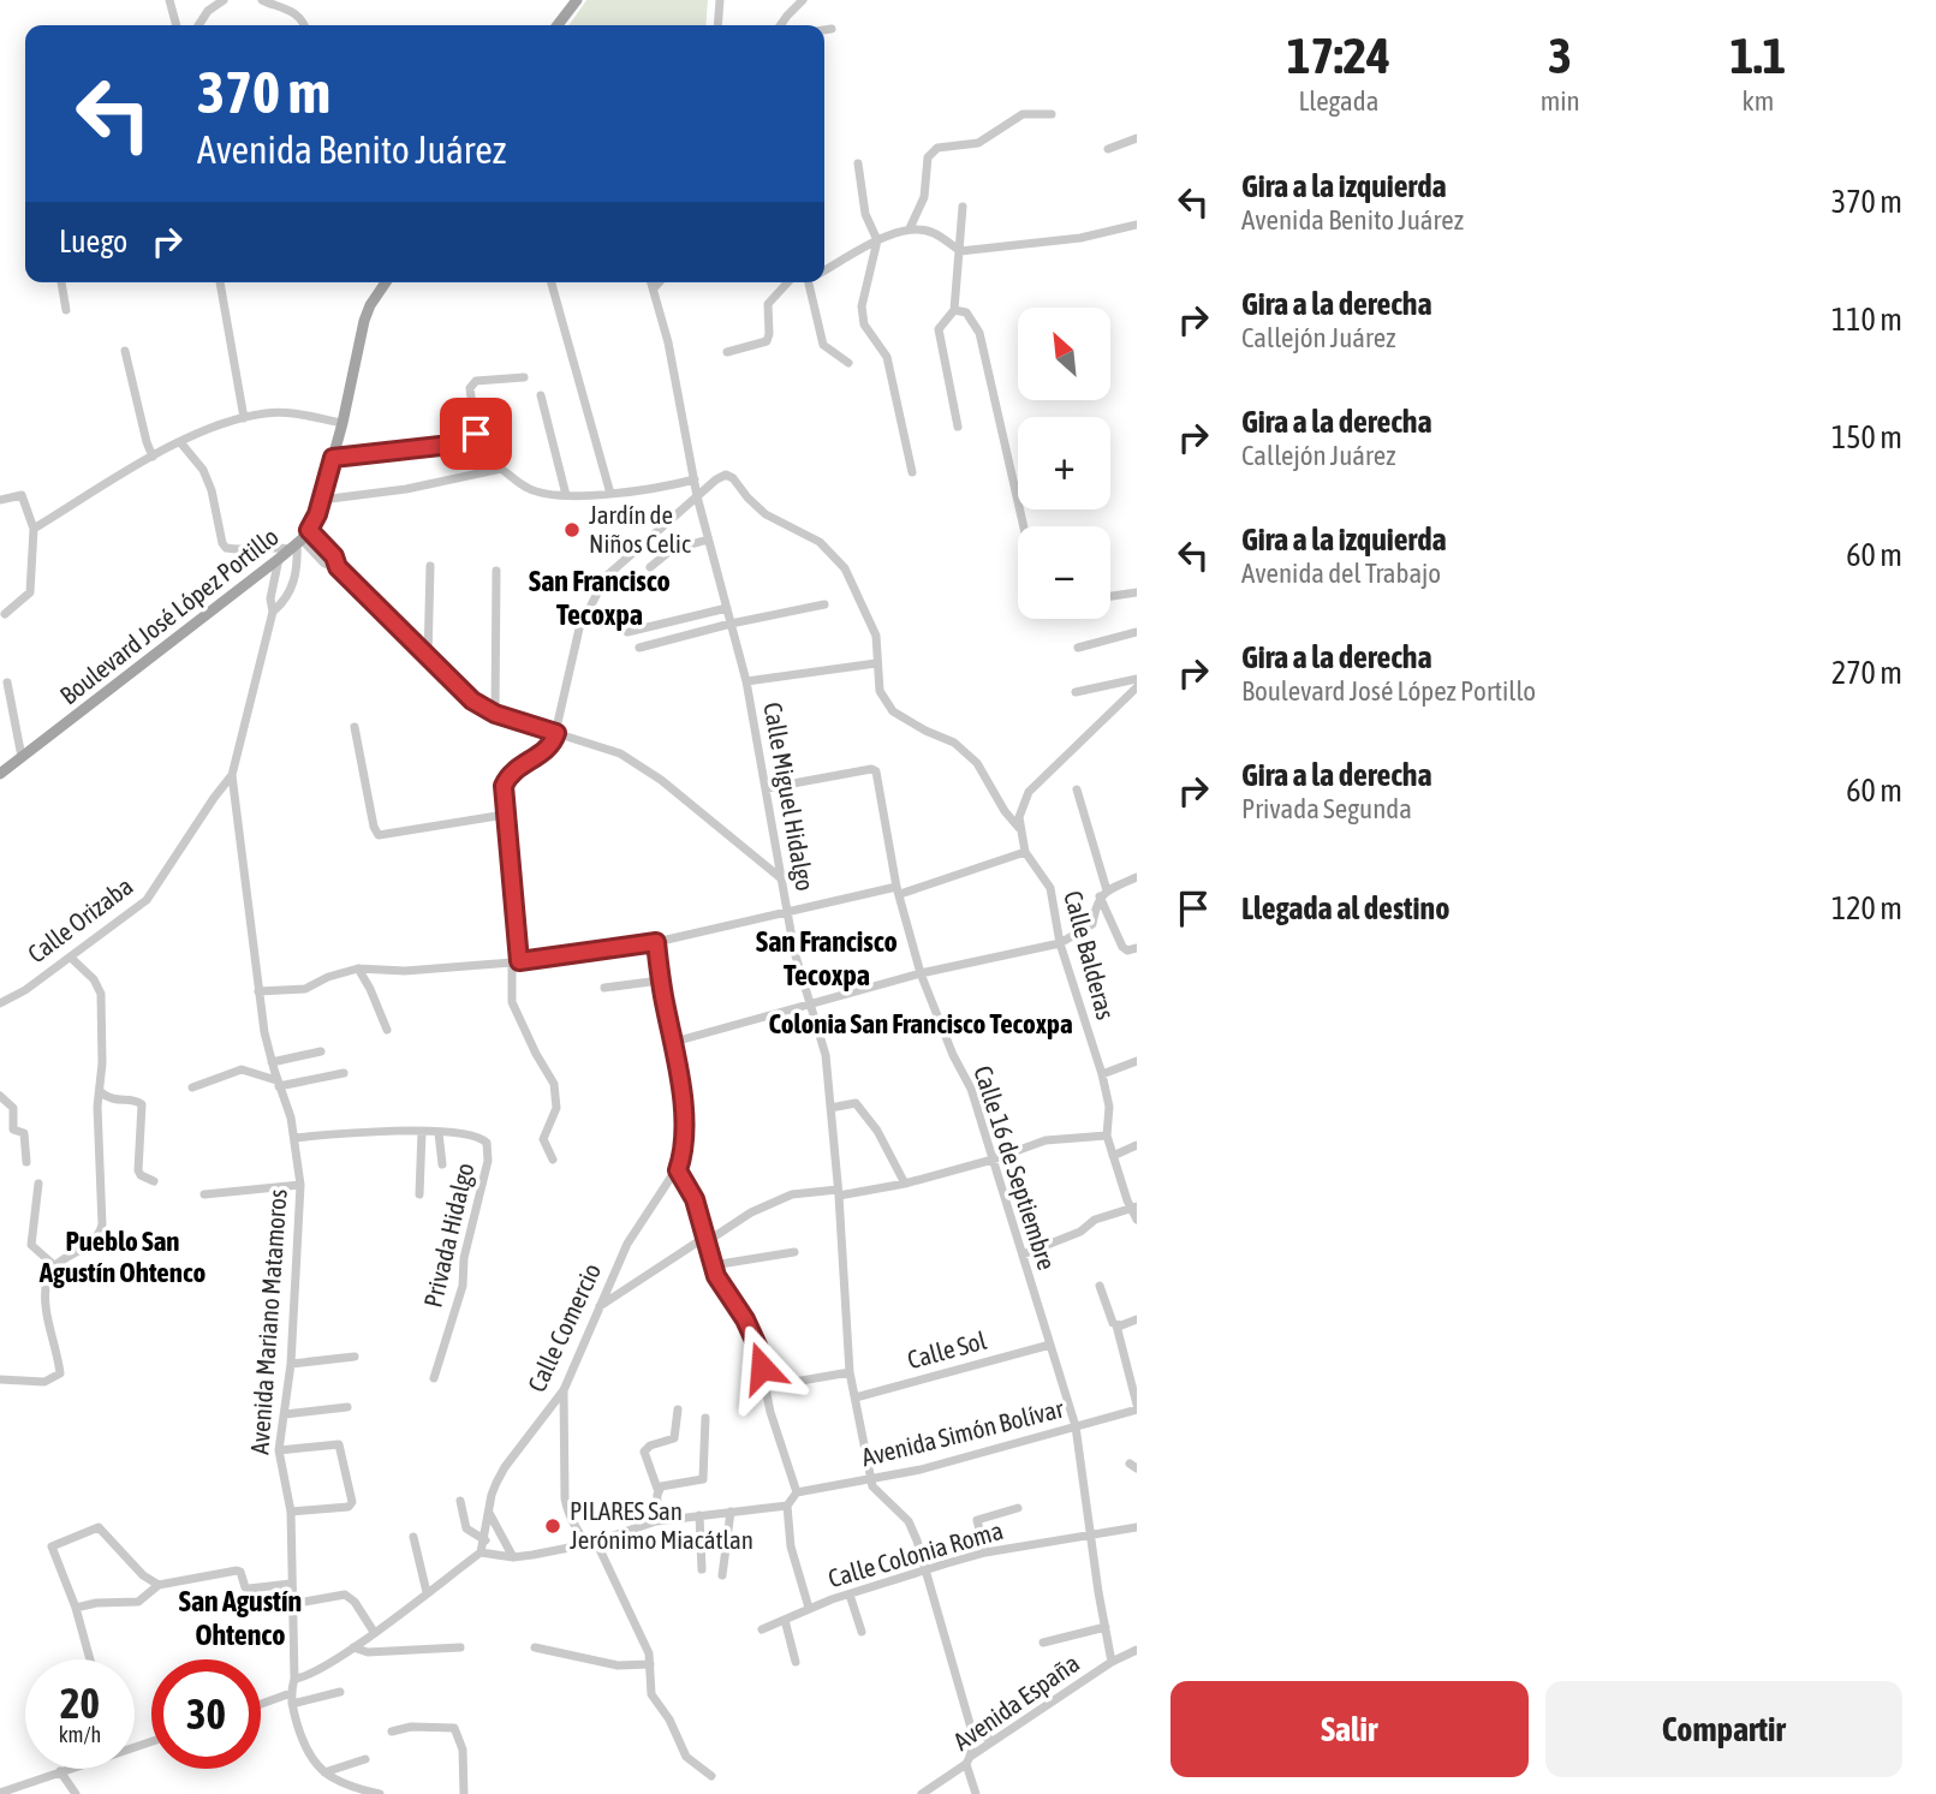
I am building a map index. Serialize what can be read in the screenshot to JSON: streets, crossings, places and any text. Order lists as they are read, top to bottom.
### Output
{
  "streets": {
    "main road": ["Boulevard José López Portillo"],
    "street": [
      "Calle Miguel Hidalgo",
      "Calle Orizaba",
      "Calle Balderas",
      "Calle 16 de Septiembre",
      "Privada Hidalgo",
      "Avenida Mariano Matamoros",
      "Calle Comercio",
      "Calle Sol",
      "Avenida Simón Bolívar",
      "Calle Colonia Roma",
      "Avenida España"
    ]
  },
  "crossings": [
    ["Boulevard José López Portillo", "Avenida Mariano Matamoros"],
    ["Calle Miguel Hidalgo", "Calle 16 de Septiembre"],
    ["Calle Miguel Hidalgo", "Calle Sol"],
    ["Calle Miguel Hidalgo", "Avenida Simón Bolívar"],
    ["Calle Orizaba", "Avenida Mariano Matamoros"],
    ["Calle 16 de Septiembre", "Calle Sol"],
    ["Calle 16 de Septiembre", "Avenida Simón Bolívar"],
    ["Calle 16 de Septiembre", "Calle Colonia Roma"],
    ["Calle 16 de Septiembre", "Avenida España"],
    ["Privada Hidalgo", "Avenida Mariano Matamoros"]
  ],
  "districts": [
    "San Francisco Tecoxpa",
    "San Francisco Tecoxpa",
    "Colonia San Francisco Tecoxpa",
    "Pueblo San Agustín Ohtenco",
    "San Agustín Ohtenco"
  ],
  "places": ["Jardín de Niños Celic", "PILARES San Jerónimo Miacátlan"],
  "north": "top left",
  "page": {
    "eta": [
      "17:24",
      "Llegada",
      "3",
      "min",
      "1.1",
      "km"
    ],
    "turn": ["370 m", "Avenida Benito Juárez"],
    "list": [
      {
        "name": "Gira a la izquierda",
        "note": "Avenida Benito Juárez",
        "value": "370 m"
      },
      {
        "name": "Gira a la derecha",
        "note": "Callejón Juárez",
        "value": "110 m"
      },
      {
        "name": "Gira a la derecha",
        "note": "Callejón Juárez",
        "value": "150 m"
      },
      {
        "name": "Gira a la izquierda",
        "note": "Avenida del Trabajo",
        "value": "60 m"
      },
      {
        "name": "Gira a la derecha",
        "note": "Boulevard José López Portillo",
        "value": "270 m"
      },
      {
        "name": "Gira a la derecha",
        "note": "Privada Segunda",
        "value": "60 m"
      },
      {
        "name": "Llegada al destino",
        "value": "120 m"
      }
    ],
    "then": "Luego",
    "map_buttons": ["+", "−"],
    "speed": "20 km/h",
    "limit": "30",
    "buttons": ["Salir", "Compartir"]
  }
}
